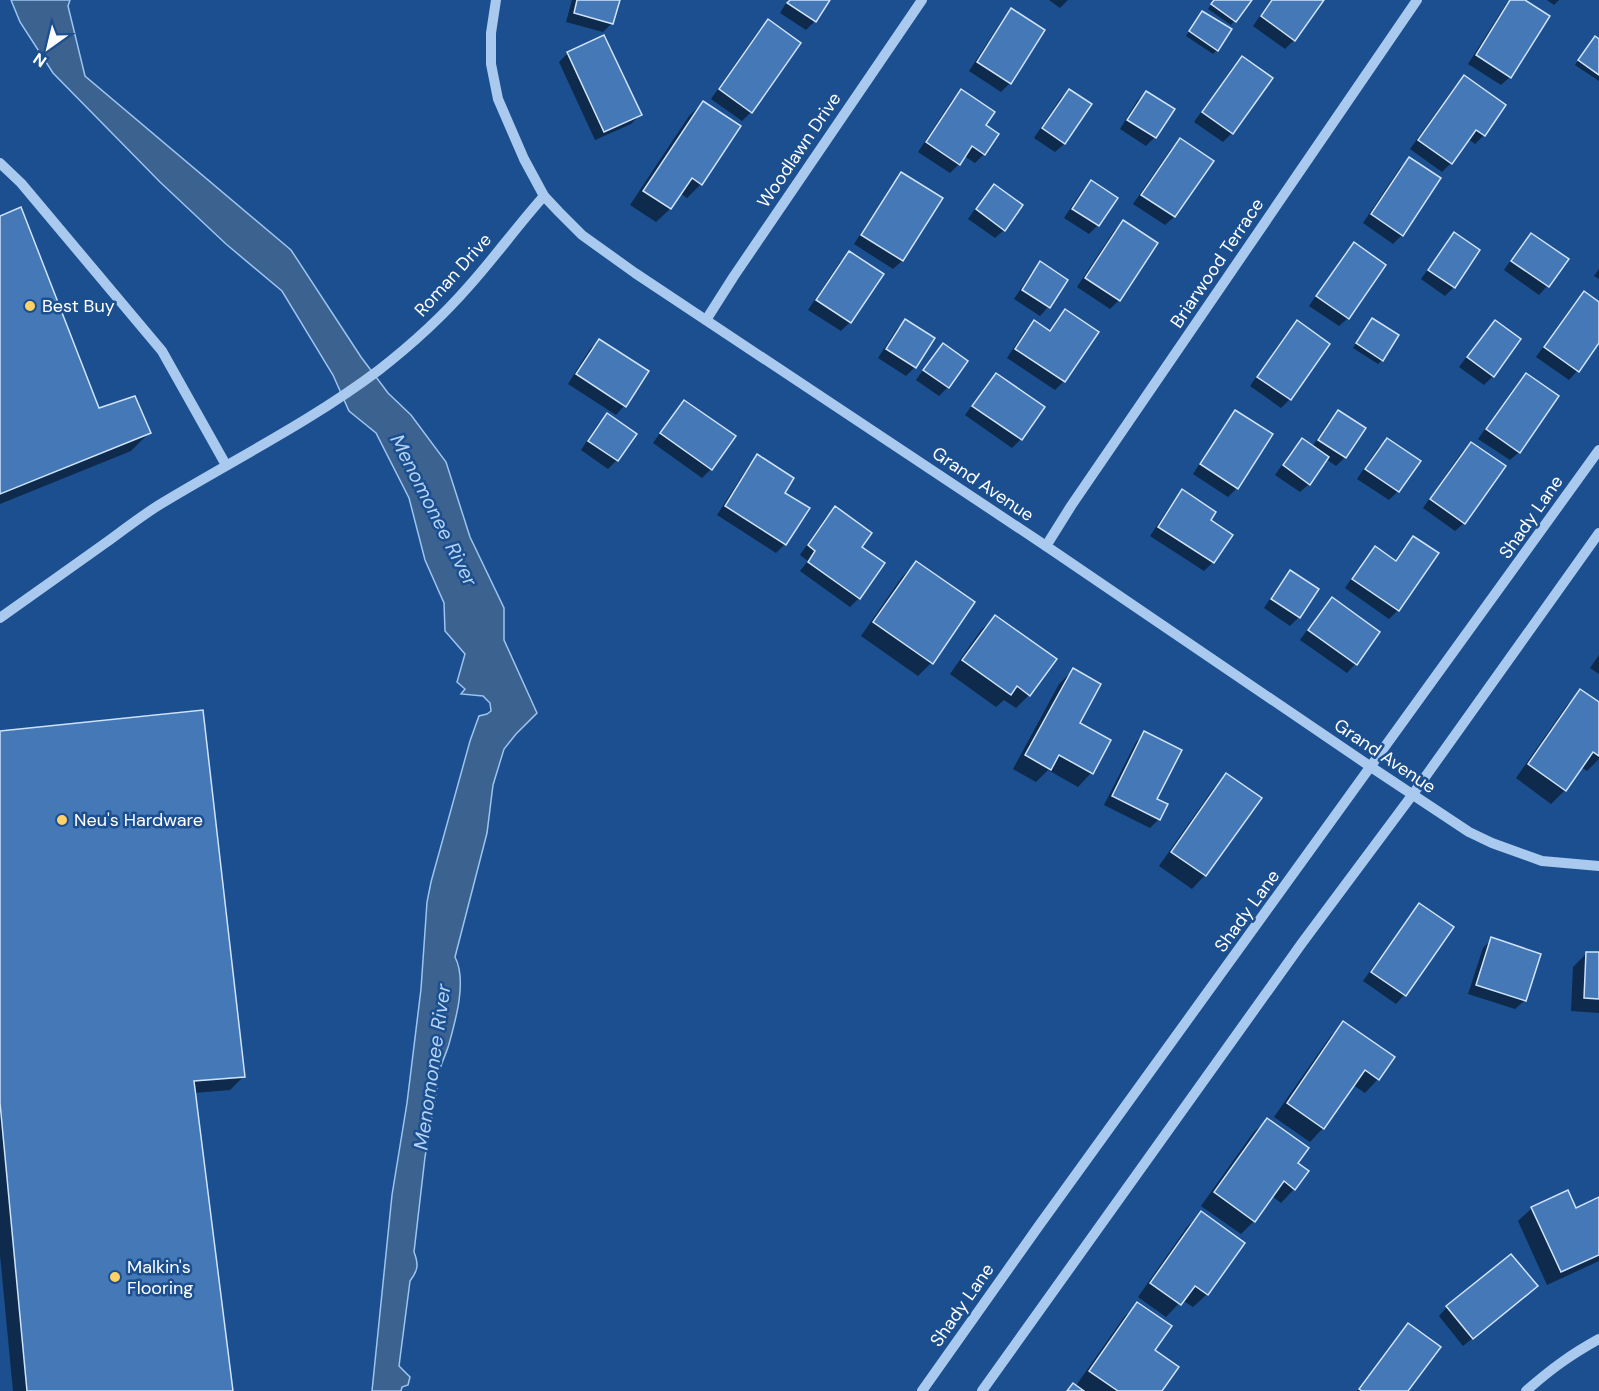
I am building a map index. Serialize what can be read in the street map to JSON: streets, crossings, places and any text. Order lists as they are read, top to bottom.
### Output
{
  "streets": {
    "street": [
      "Woodlawn Drive",
      "Briarwood Terrace",
      "Roman Drive",
      "Grand Avenue",
      "Shady Lane"
    ]
  },
  "crossings": [
    ["Woodlawn Drive", "Grand Avenue"],
    ["Briarwood Terrace", "Grand Avenue"],
    ["Roman Drive", "Grand Avenue"],
    ["Grand Avenue", "Shady Lane"]
  ],
  "water": ["Menomonee River"],
  "places": ["Best Buy", "Neu's Hardware", "Malkin's Flooring"],
  "north": "bottom left"
}
